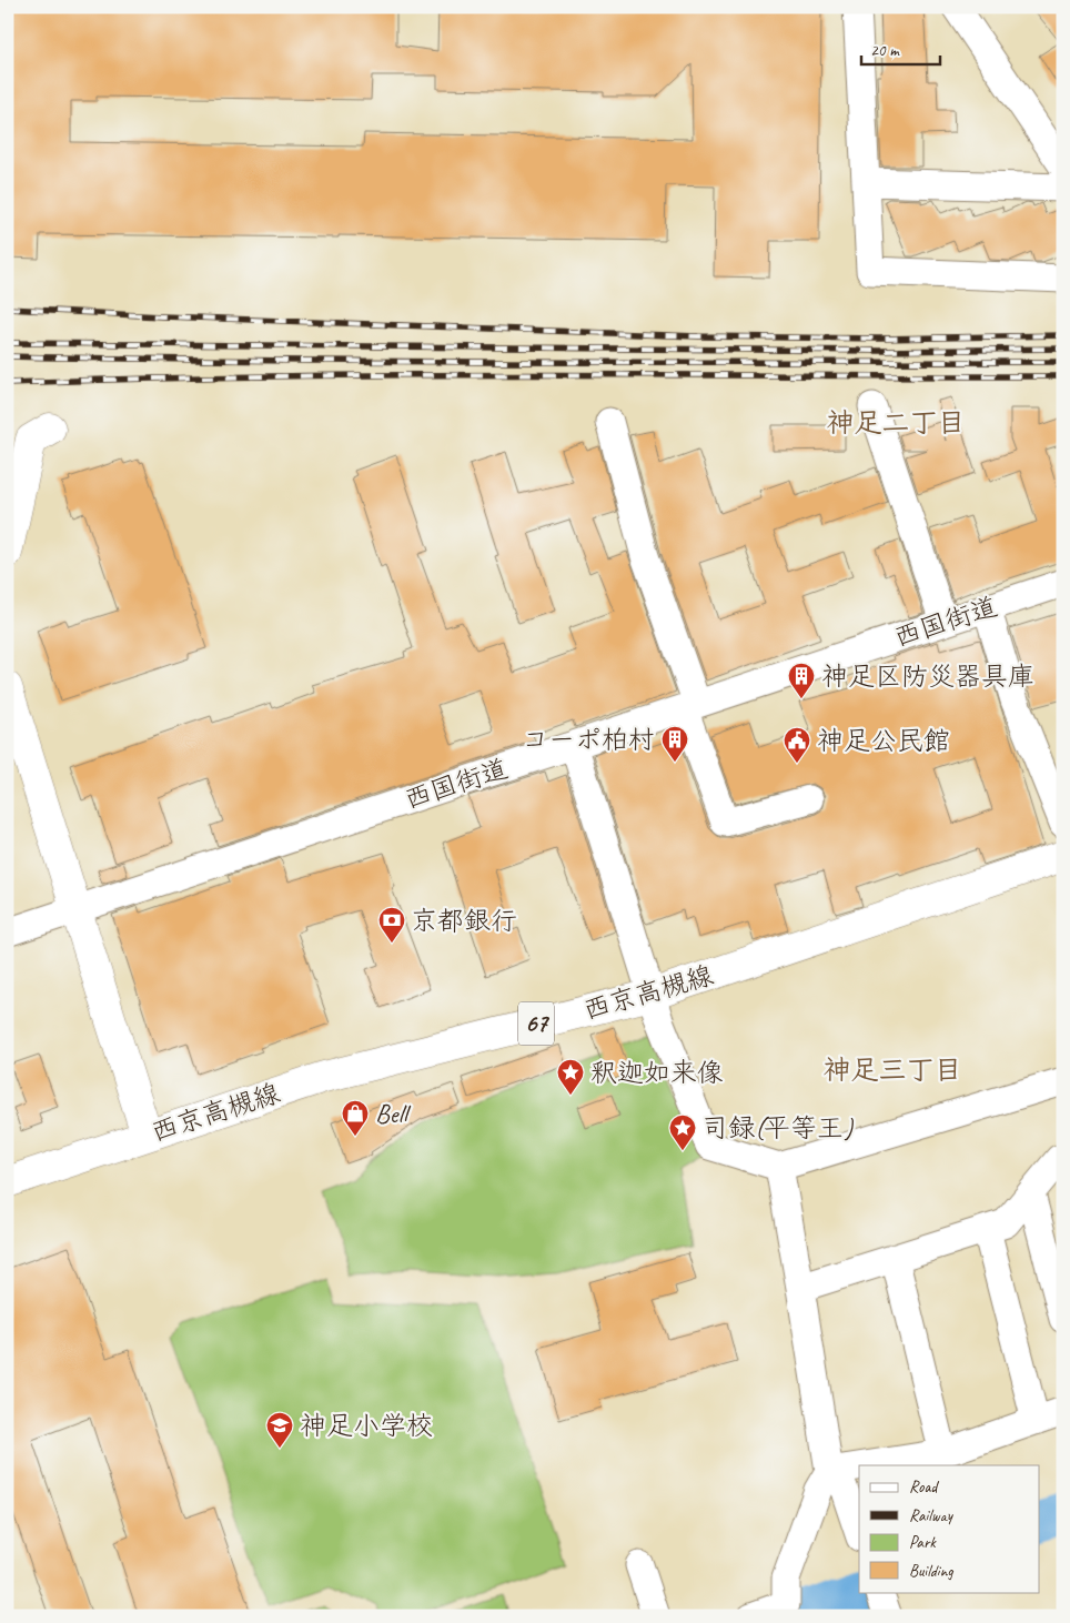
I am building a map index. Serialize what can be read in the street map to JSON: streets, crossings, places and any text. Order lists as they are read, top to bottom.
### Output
{
  "streets": {
    "main road": ["西京高槻線", "67"],
    "street": ["西国街道"]
  },
  "districts": ["神足二丁目", "神足三丁目"],
  "places": {
    "building": ["神足区防災器具庫", "コーポ柏村"],
    "public building": ["神足公民館"],
    "bank": ["京都銀行"],
    "place": ["釈迦如来像", "司録(平等王)"],
    "shop": ["Bell"],
    "school or university": ["神足小学校"]
  },
  "legend": [
    "Road",
    "Railway",
    "Park",
    "Building"
  ],
  "scale_bar": "20 m"
}
